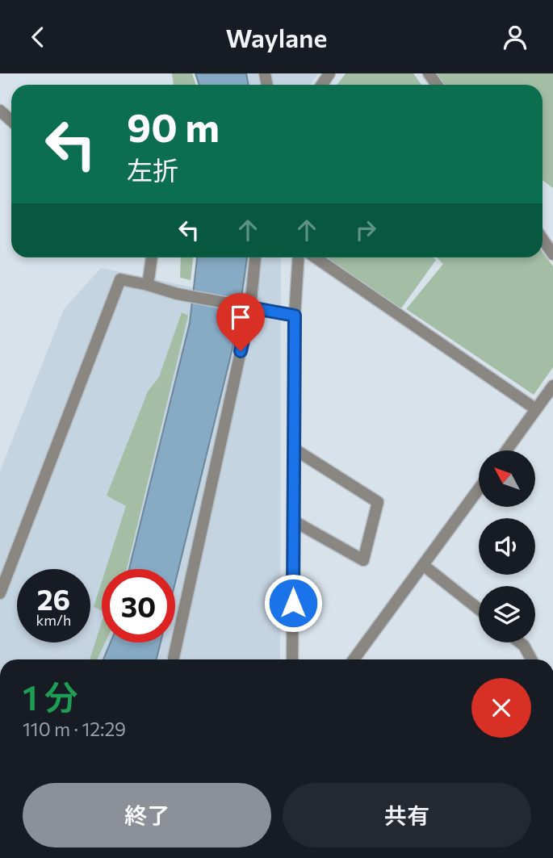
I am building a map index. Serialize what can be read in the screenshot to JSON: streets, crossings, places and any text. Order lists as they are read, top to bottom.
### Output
{
  "north": "top left",
  "page": {
    "header": "Waylane",
    "turn": ["90 m", "左折"],
    "speed": "26 km/h",
    "limit": "30",
    "heading": ["1 分", "110 m · 12:29"],
    "buttons": ["終了", "共有"]
  }
}
